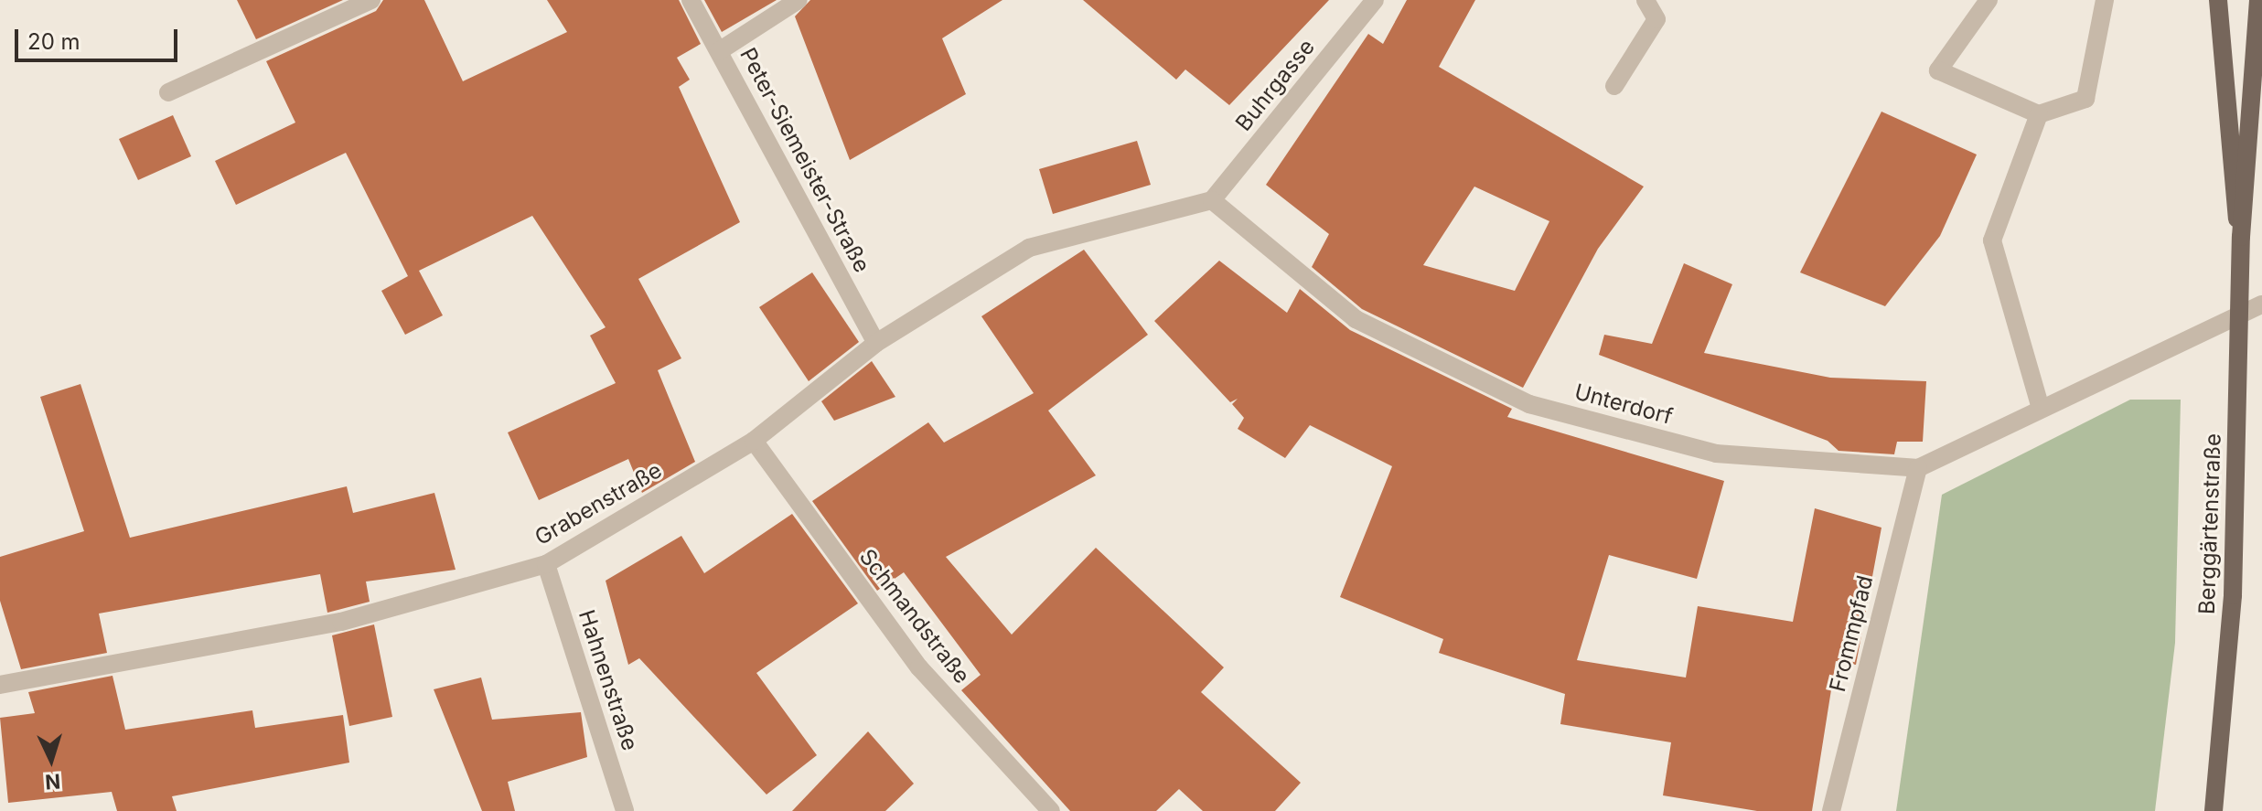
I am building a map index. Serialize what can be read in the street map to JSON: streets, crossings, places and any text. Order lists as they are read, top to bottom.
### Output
{
  "streets": {
    "main road": ["Berggärtenstraße"],
    "street": [
      "Buhrgasse",
      "Peter-Siemeister-Straße",
      "Unterdorf",
      "Grabenstraße",
      "Schmandstraße",
      "Frommpfad",
      "Hahnenstraße"
    ]
  },
  "crossings": [
    ["Buhrgasse", "Unterdorf"],
    ["Buhrgasse", "Grabenstraße"],
    ["Peter-Siemeister-Straße", "Grabenstraße"],
    ["Unterdorf", "Grabenstraße"],
    ["Unterdorf", "Frommpfad"],
    ["Grabenstraße", "Schmandstraße"],
    ["Grabenstraße", "Hahnenstraße"]
  ],
  "scale_bar": "20 m",
  "north": "bottom"
}
